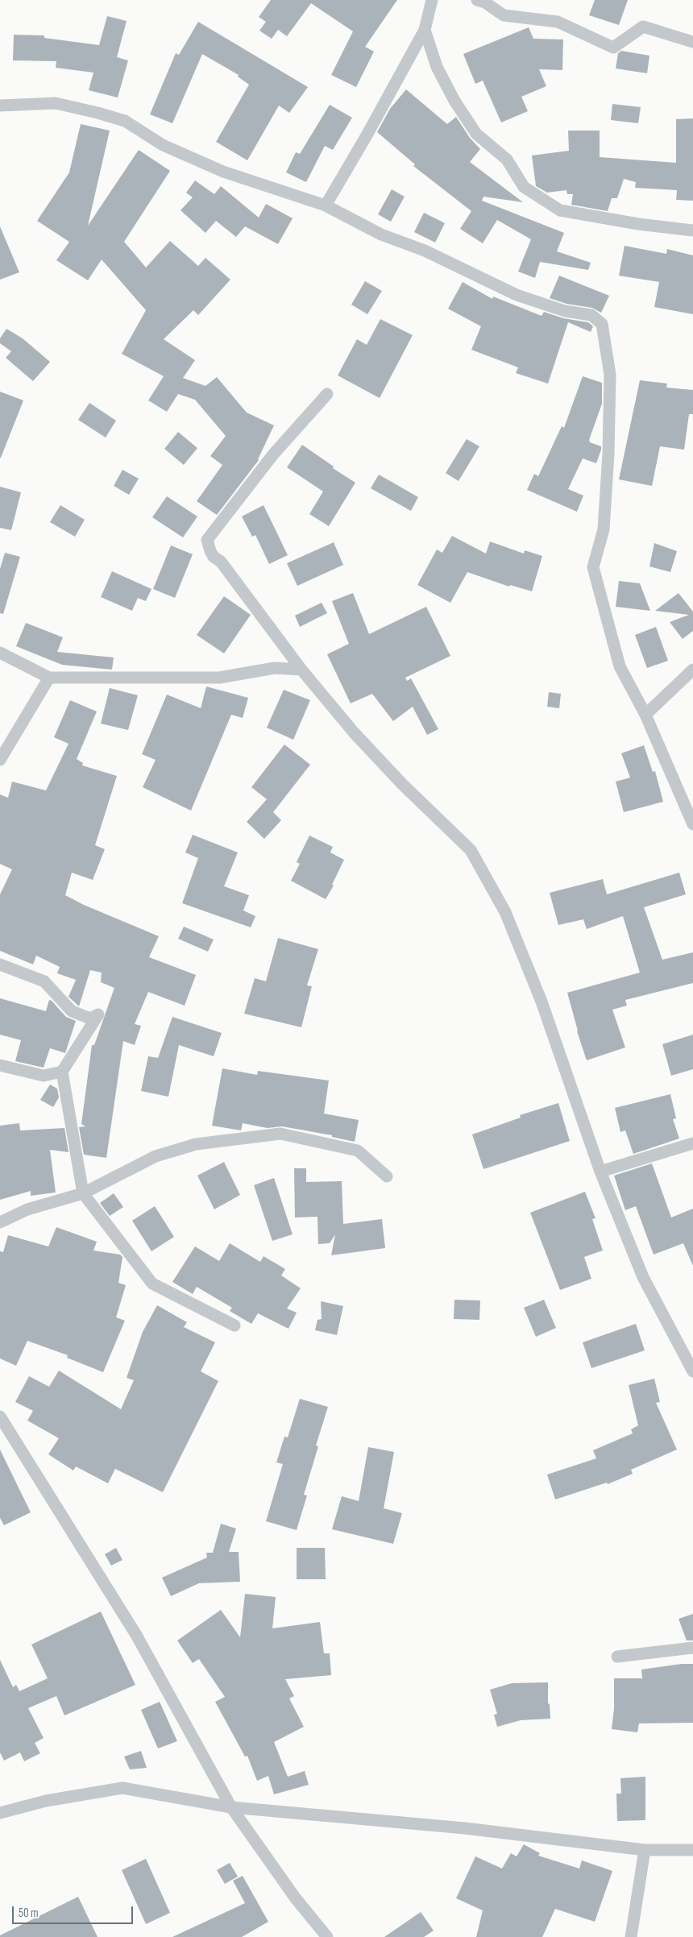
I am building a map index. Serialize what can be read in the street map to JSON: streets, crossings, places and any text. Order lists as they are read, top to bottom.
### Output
{
  "scale_bar": "50 m"
}
